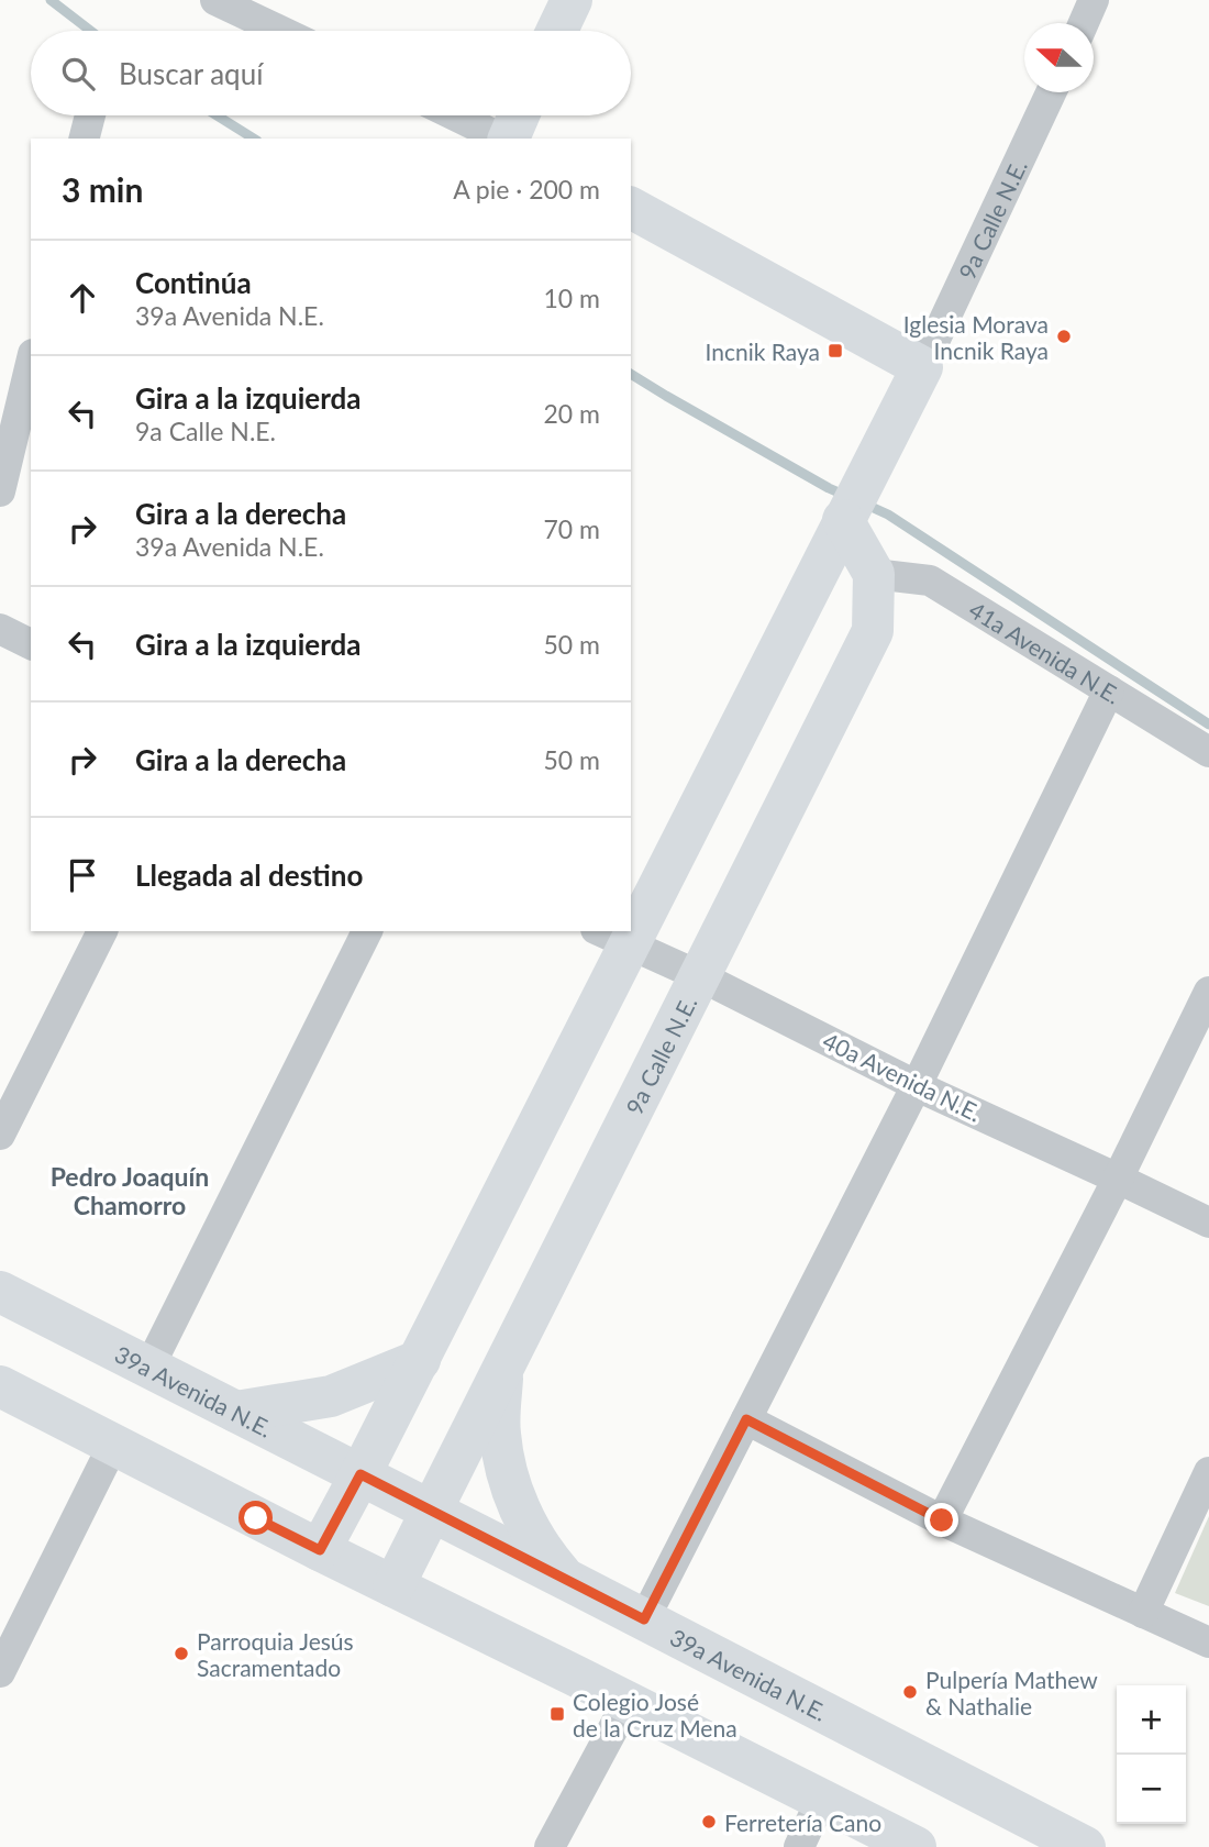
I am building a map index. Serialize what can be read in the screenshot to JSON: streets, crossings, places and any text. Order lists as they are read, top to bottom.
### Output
{
  "streets": {
    "street": [
      "9a Calle N.E.",
      "41a Avenida N.E.",
      "40a Avenida N.E.",
      "39a Avenida N.E."
    ]
  },
  "crossings": [
    ["9a Calle N.E.", "41a Avenida N.E."],
    ["9a Calle N.E.", "40a Avenida N.E."],
    ["9a Calle N.E.", "39a Avenida N.E."]
  ],
  "districts": ["Pedro Joaquín Chamorro"],
  "places": {
    "other": [
      "Iglesia Morava Incnik Raya",
      "Parroquia Jesús Sacramentado",
      "Pulpería Mathew & Nathalie",
      "Ferretería Cano"
    ],
    "transit": ["Incnik Raya", "Colegio José de la Cruz Mena"]
  },
  "north": "left",
  "page": {
    "search": "Buscar aquí",
    "heading": ["3 min", "A pie · 200 m"],
    "list": [
      ["Continúa", "39a Avenida N.E.", "10 m"],
      ["Gira a la izquierda", "9a Calle N.E.", "20 m"],
      ["Gira a la derecha", "39a Avenida N.E.", "70 m"],
      ["Gira a la izquierda", "50 m"],
      ["Gira a la derecha", "50 m"],
      "Llegada al destino"
    ],
    "map_buttons": ["+", "−"]
  }
}
